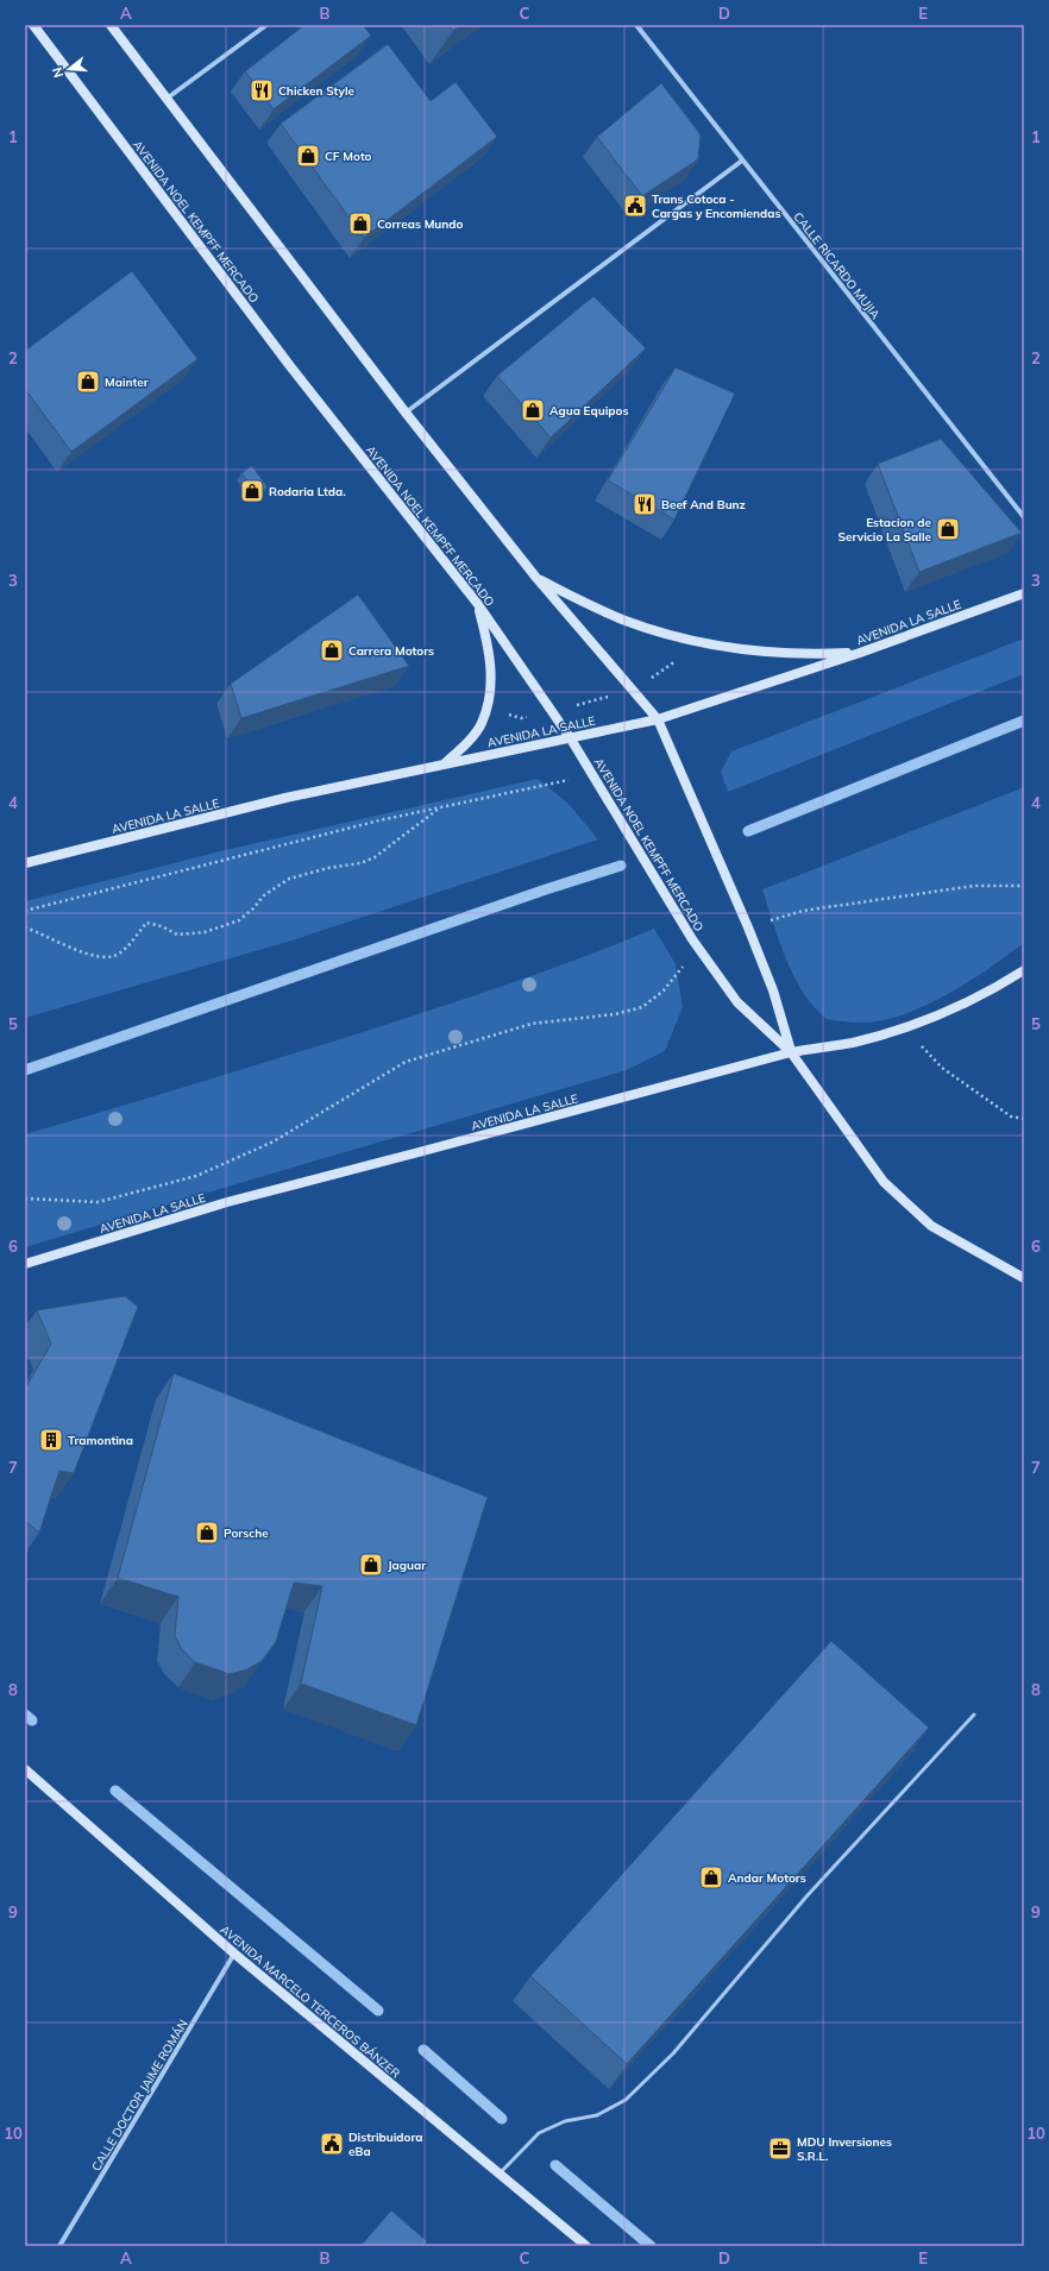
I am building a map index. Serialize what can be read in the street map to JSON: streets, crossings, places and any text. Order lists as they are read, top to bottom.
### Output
{
  "streets": {
    "main road": ["AVENIDA NOEL KEMPFF MERCADO", "AVENIDA LA SALLE", "AVENIDA MARCELO TERCEROS BÁNZER"],
    "street": ["CALLE RICARDO MUJIA", "CALLE DOCTOR JAIME ROMÁN"]
  },
  "crossings": [
    ["AVENIDA NOEL KEMPFF MERCADO", "AVENIDA LA SALLE"],
    ["AVENIDA MARCELO TERCEROS BÁNZER", "CALLE DOCTOR JAIME ROMÁN"]
  ],
  "places": {
    "restaurant": ["Chicken Style", "Beef And Bunz"],
    "shop": [
      "CF Moto",
      "Correas Mundo",
      "Mainter",
      "Agua Equipos",
      "Rodaria Ltda.",
      "Estacion de Servicio La Salle",
      "Carrera Motors",
      "Porsche",
      "Jaguar",
      "Andar Motors"
    ],
    "public building": ["Trans Cotoca - Cargas y Encomiendas", "Distribuidora eBa"],
    "building": ["Tramontina"],
    "office": ["MDU Inversiones S.R.L."]
  },
  "north": "left",
  "grid": {
    "columns": [
      "A",
      "B",
      "C",
      "D",
      "E"
    ],
    "rows": [
      "1",
      "2",
      "3",
      "4",
      "5",
      "6",
      "7",
      "8",
      "9",
      "10"
    ]
  }
}
